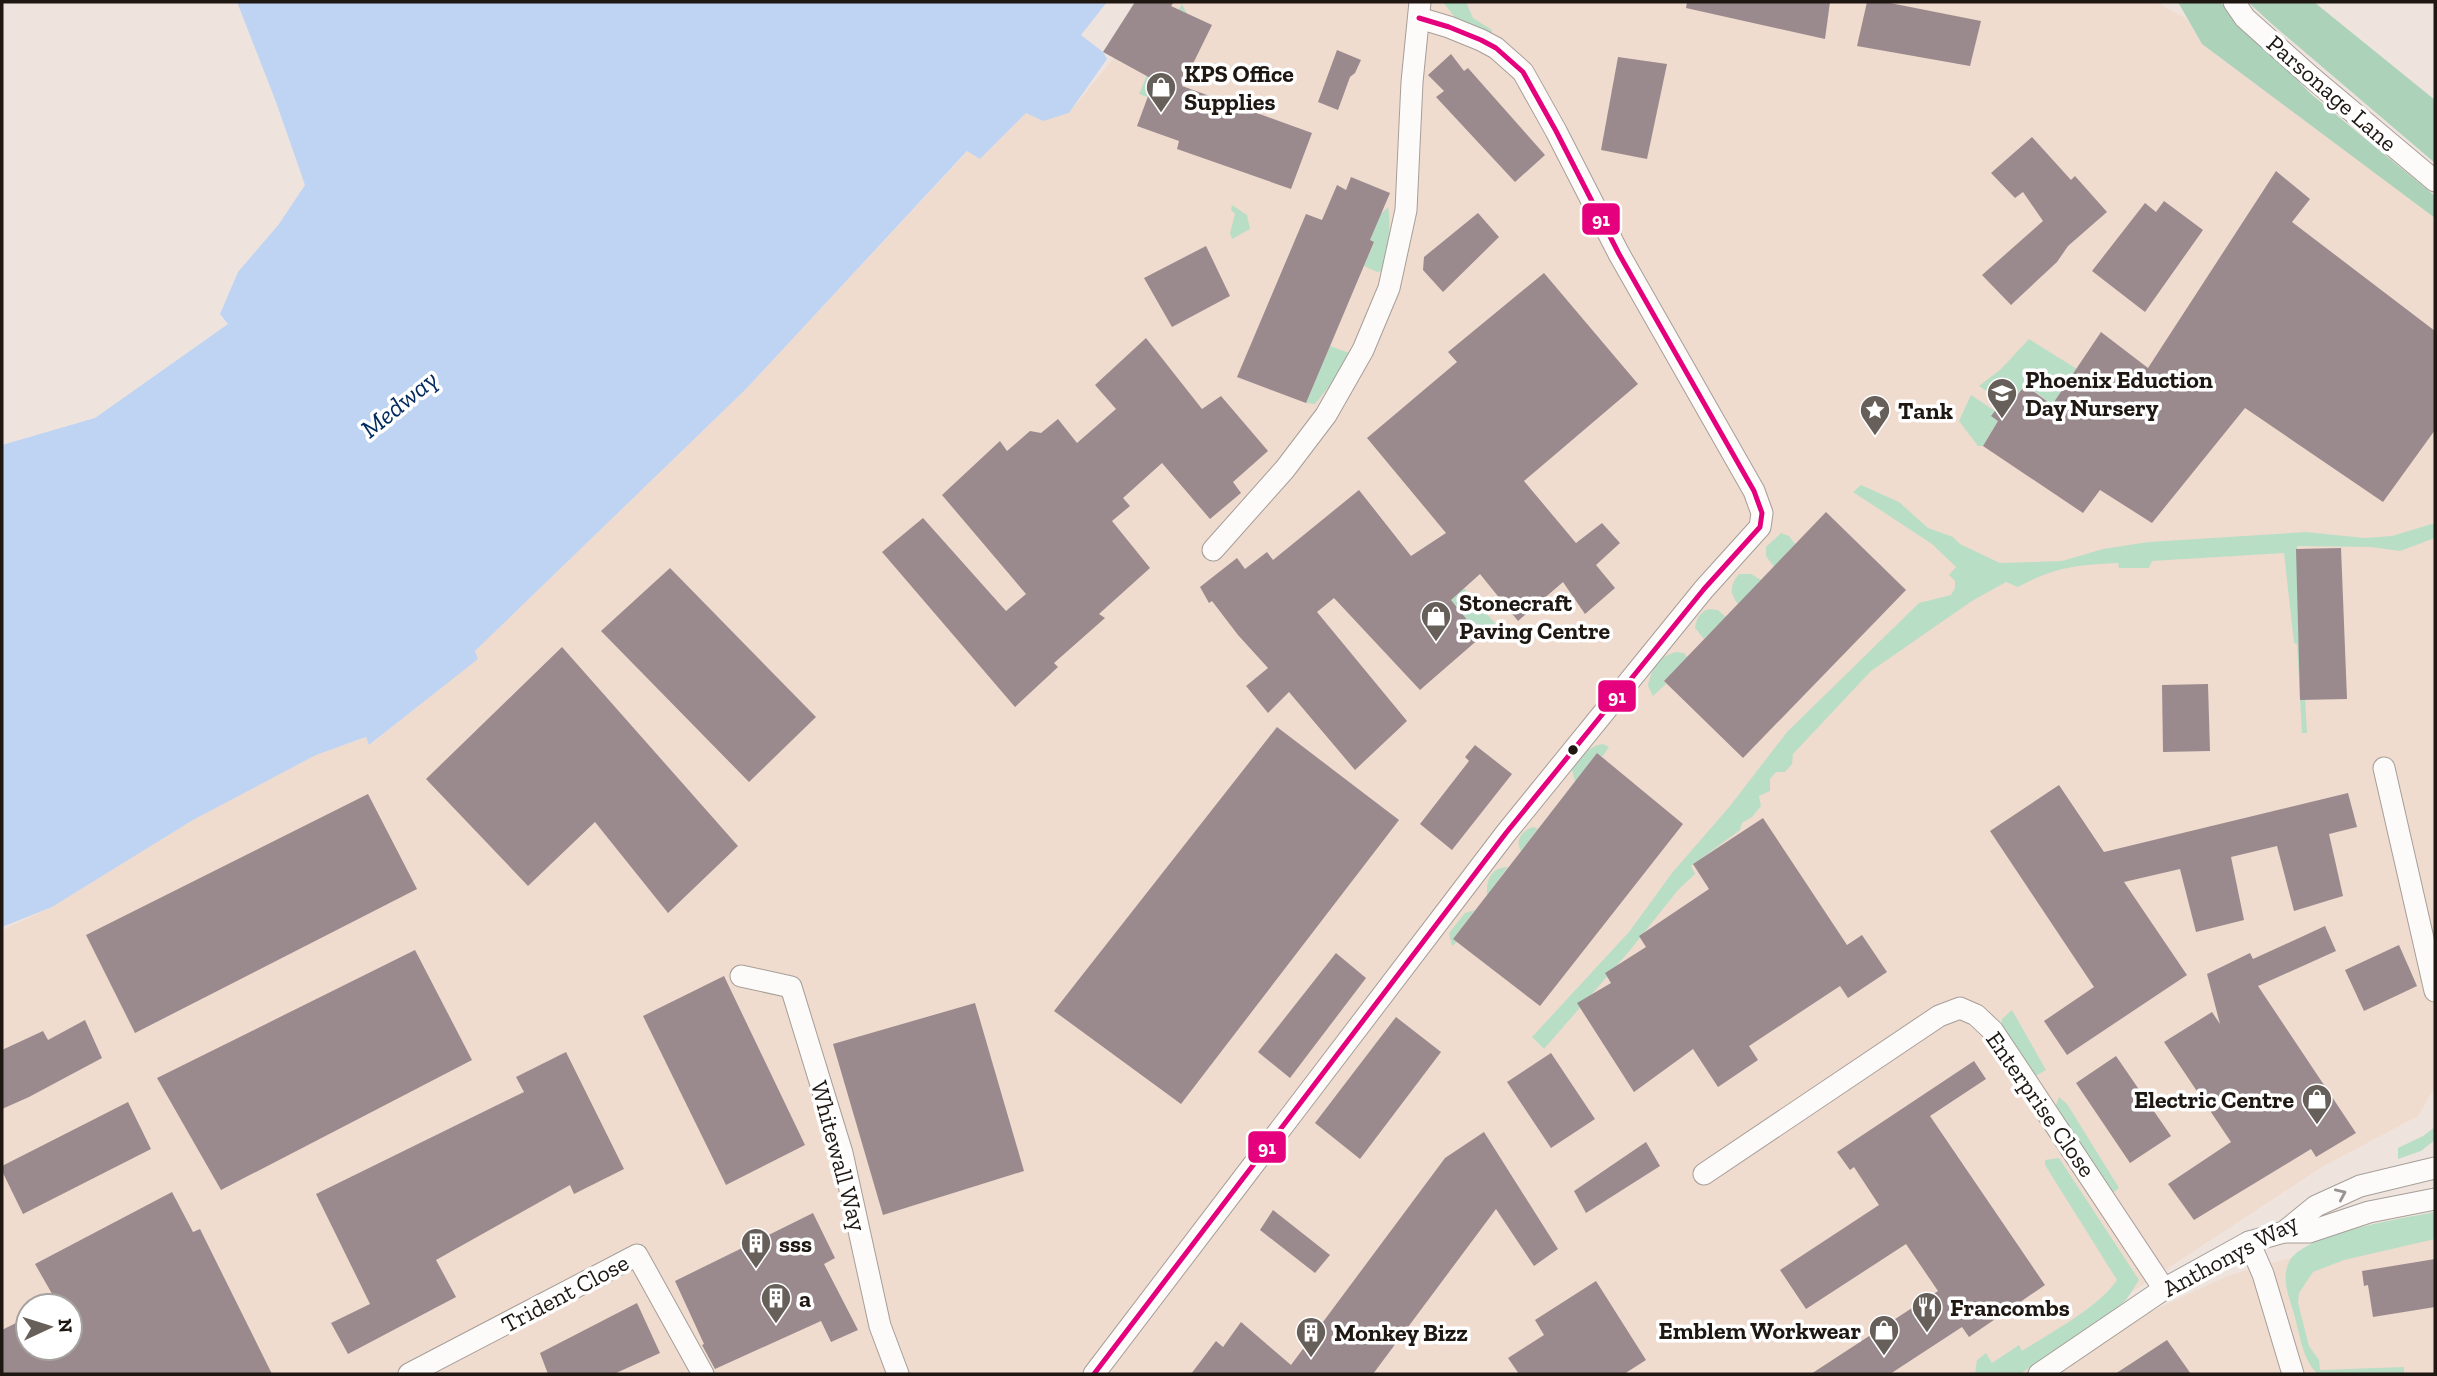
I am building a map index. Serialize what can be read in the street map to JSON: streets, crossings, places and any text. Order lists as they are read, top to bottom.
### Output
{
  "streets": {
    "street": [
      "Parsonage Lane",
      "Enterprise Close",
      "Whitewall Way",
      "Anthonys Way",
      "Trident Close"
    ]
  },
  "crossings": [
    ["Enterprise Close", "Anthonys Way"]
  ],
  "water": ["Medway"],
  "places": {
    "shop": [
      "KPS Office Supplies",
      "Stonecraft Paving Centre",
      "Electric Centre",
      "Emblem Workwear"
    ],
    "school or university": ["Phoenix Eduction Day Nursery"],
    "place": ["Tank"],
    "building": ["sss", "a", "Monkey Bizz"],
    "restaurant": ["Francombs"]
  },
  "lines": ["transit line 91"],
  "north": "right"
}
